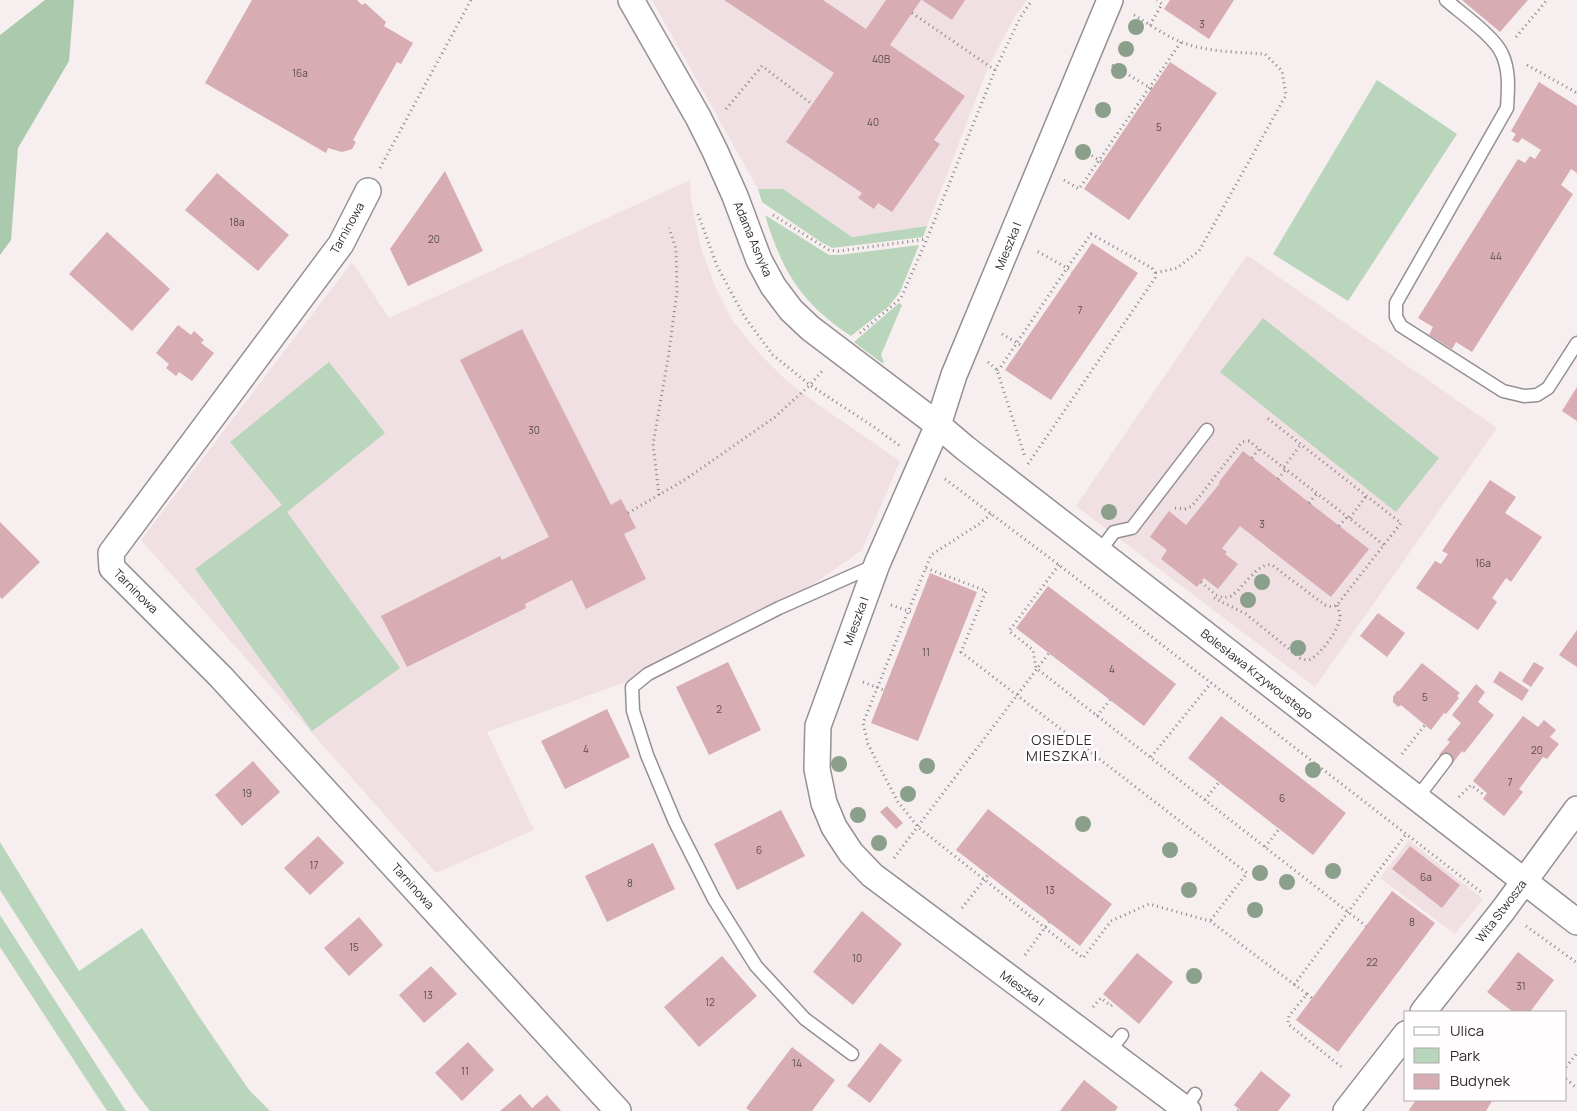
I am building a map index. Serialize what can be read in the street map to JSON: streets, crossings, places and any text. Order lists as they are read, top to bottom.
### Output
{
  "streets": {
    "street": [
      "Tarninowa",
      "Adama Asnyka",
      "Mieszka I",
      "Bolesława Krzywoustego",
      "Wita Stwosza"
    ]
  },
  "crossings": [
    ["Adama Asnyka", "Mieszka I"],
    ["Adama Asnyka", "Bolesława Krzywoustego"],
    ["Mieszka I", "Bolesława Krzywoustego"],
    ["Bolesława Krzywoustego", "Wita Stwosza"]
  ],
  "districts": ["OSIEDLE MIESZKA I"],
  "house_numbers": [
    "3",
    "40B",
    "16a",
    "40",
    "5",
    "18a",
    "20",
    "44",
    "7",
    "30",
    "3",
    "16a",
    "11",
    "4",
    "5",
    "2",
    "4",
    "20",
    "7",
    "19",
    "6",
    "6",
    "17",
    "6a",
    "8",
    "13",
    "8",
    "15",
    "10",
    "22",
    "31",
    "13",
    "12",
    "14",
    "11"
  ],
  "legend": ["Ulica", "Park", "Budynek"]
}
